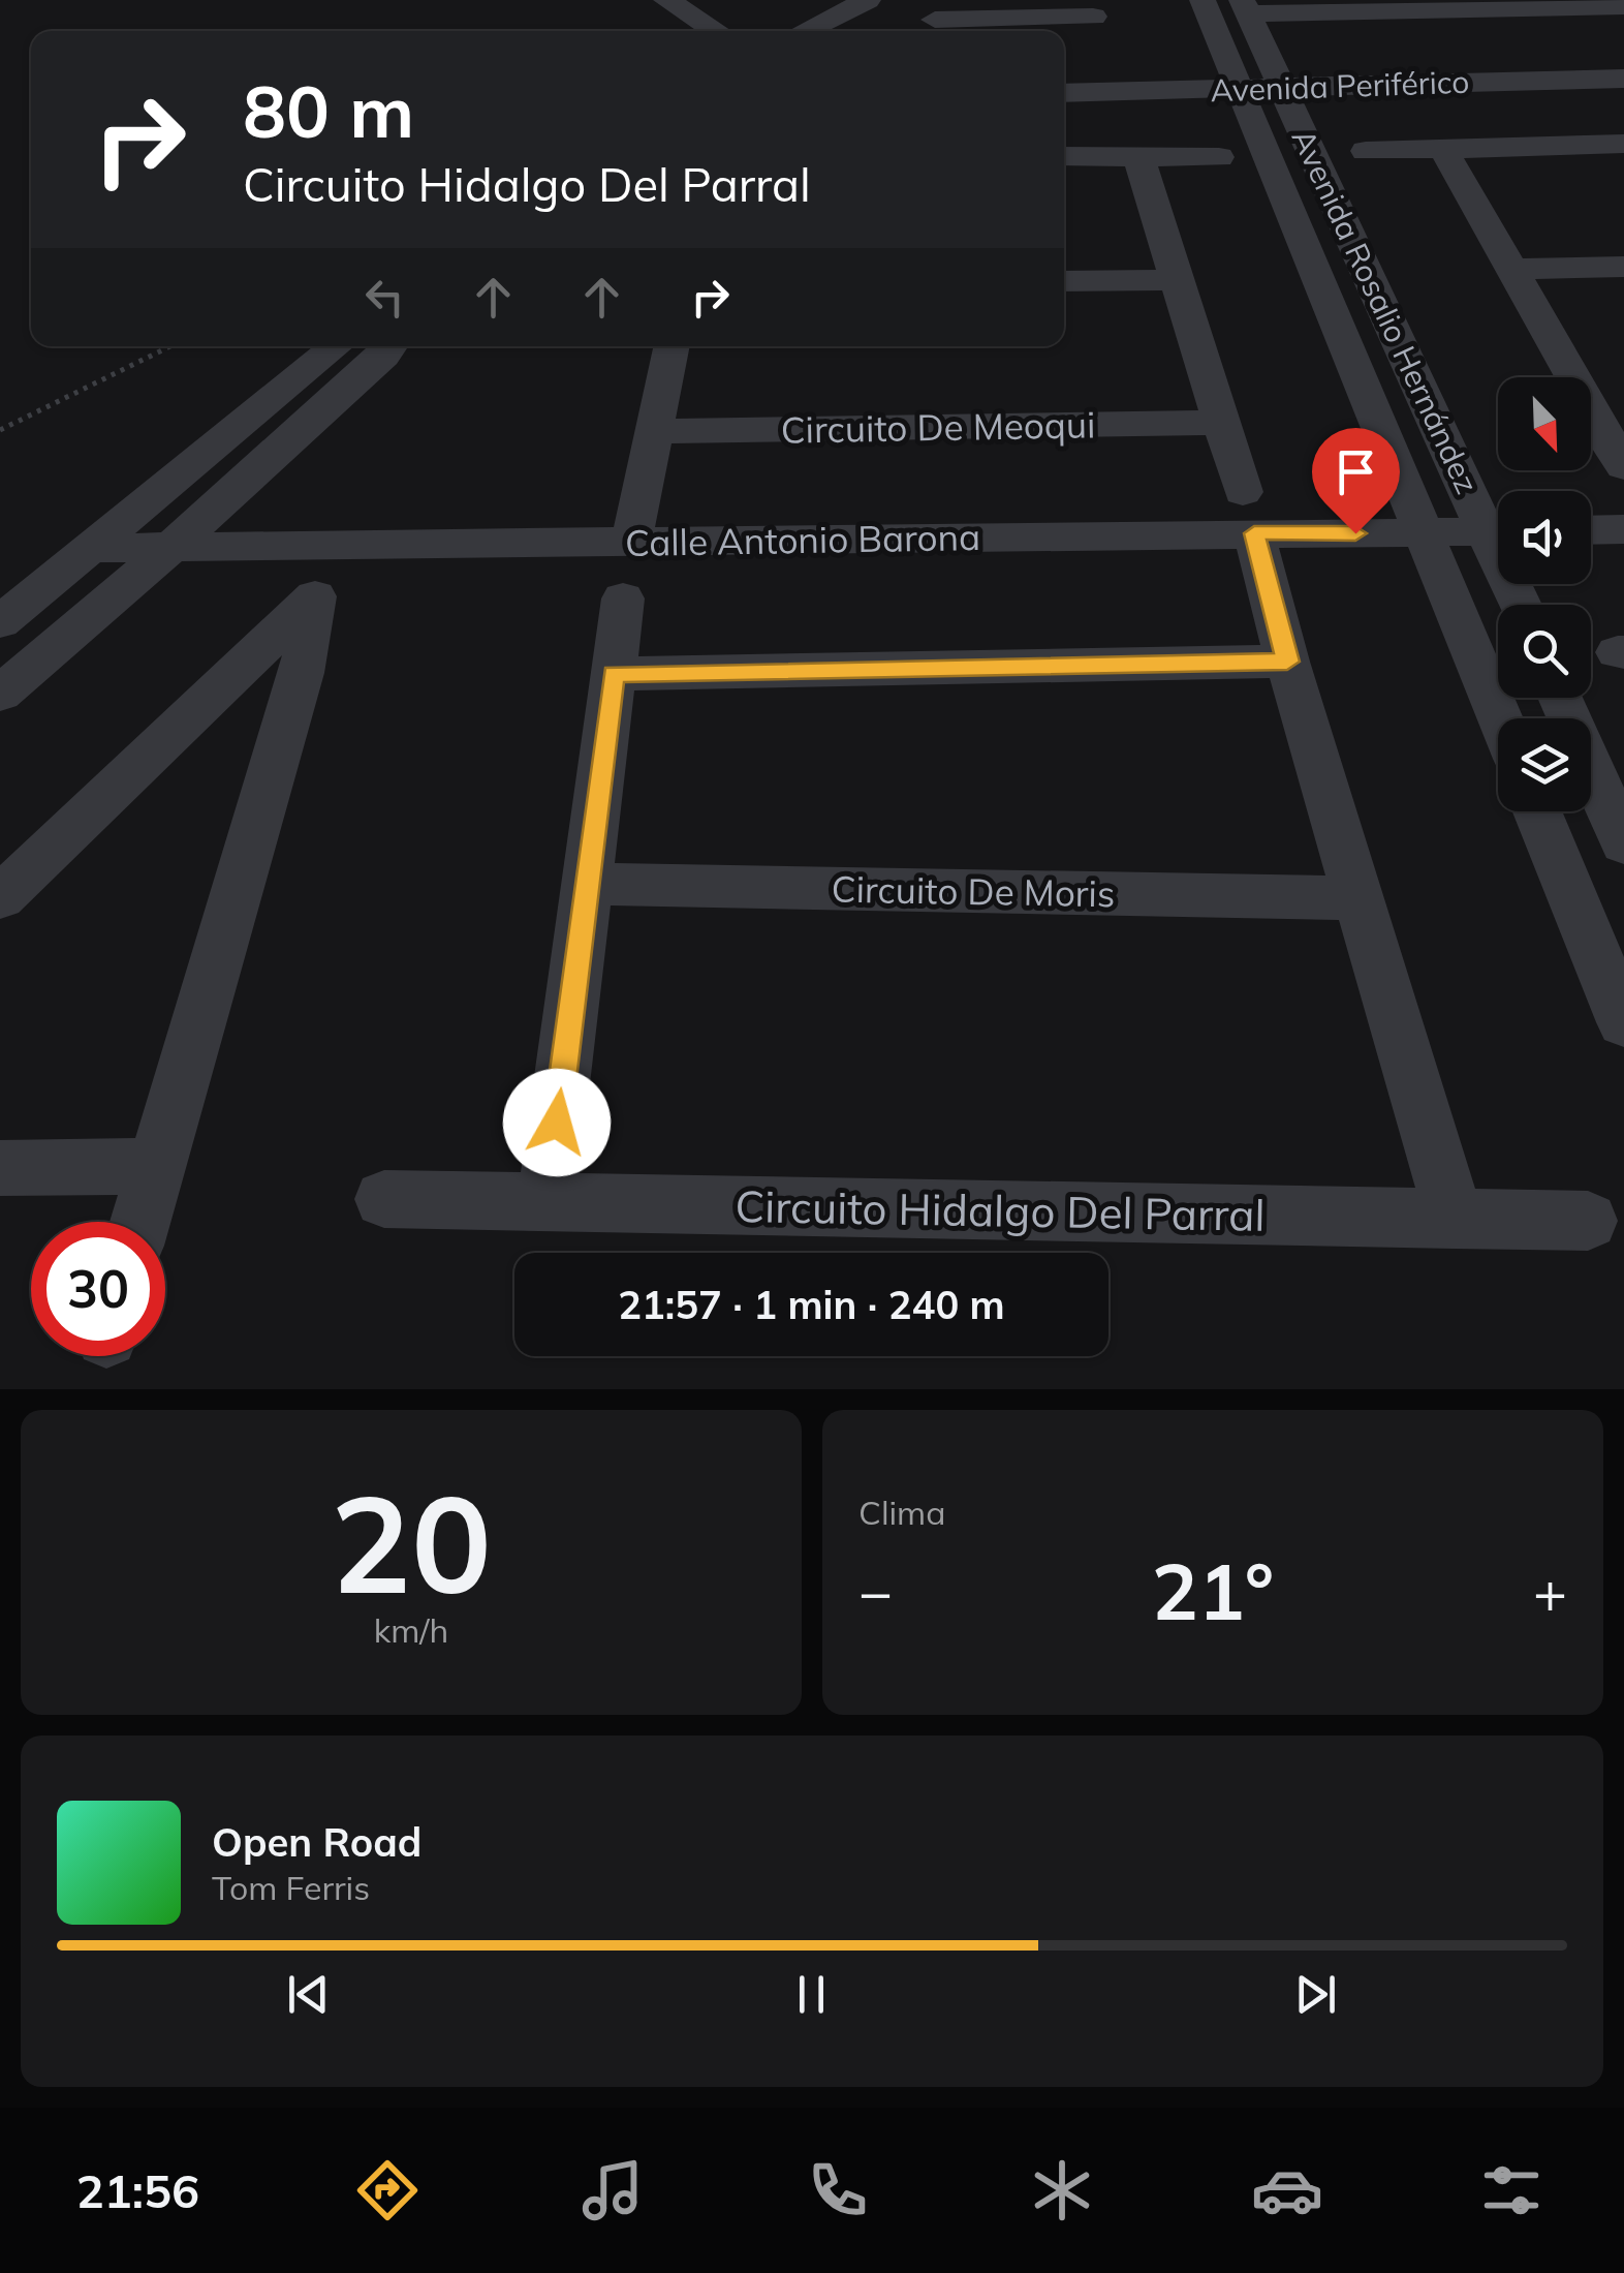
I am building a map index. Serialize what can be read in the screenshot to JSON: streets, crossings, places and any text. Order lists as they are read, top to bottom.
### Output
{
  "streets": {
    "street": [
      "Avenida Periférico",
      "Avenida Rosalio Hernández",
      "Circuito De Meoqui",
      "Calle Antonio Barona",
      "Circuito De Moris",
      "Circuito Hidalgo Del Parral"
    ]
  },
  "crossings": [
    ["Avenida Periférico", "Avenida Rosalio Hernández"],
    ["Avenida Rosalio Hernández", "Calle Antonio Barona"]
  ],
  "north": "bottom right",
  "page": {
    "turn": ["80 m", "Circuito Hidalgo Del Parral"],
    "limit": "30",
    "trip": "21:57 · 1 min · 240 m",
    "tile": [
      ["20", "km/h"],
      "Clima"
    ],
    "heat": ["−", "21°", "+"],
    "song": ["Open Road", "Tom Ferris"],
    "tabs": "21:56"
  }
}
